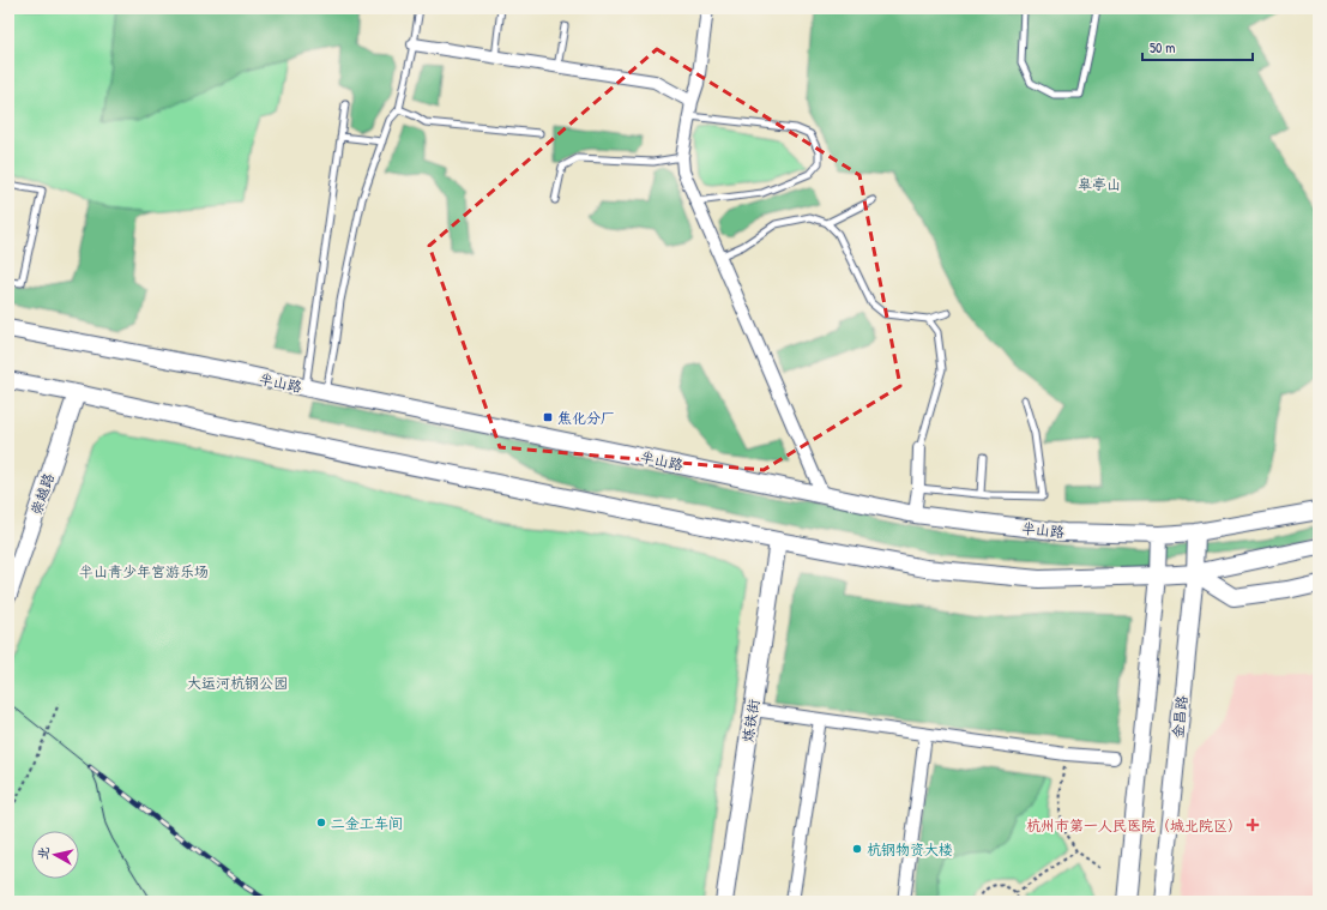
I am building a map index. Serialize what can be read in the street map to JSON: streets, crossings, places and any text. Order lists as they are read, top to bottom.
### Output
{
  "streets": {
    "main road": [
      "半山路",
      "崇越路",
      "金昌路",
      "炼铁街"
    ]
  },
  "crossings": [
    ["半山路", "金昌路"]
  ],
  "parks": ["皋亭山", "半山青少年宫游乐场", "大运河杭钢公园"],
  "places": {
    "transit": ["焦化分厂"],
    "other": ["二金工车间", "杭钢物资大楼"],
    "health": ["杭州市第一人民医院（城北院区）"]
  },
  "scale_bar": "50 m",
  "north": "left"
}
